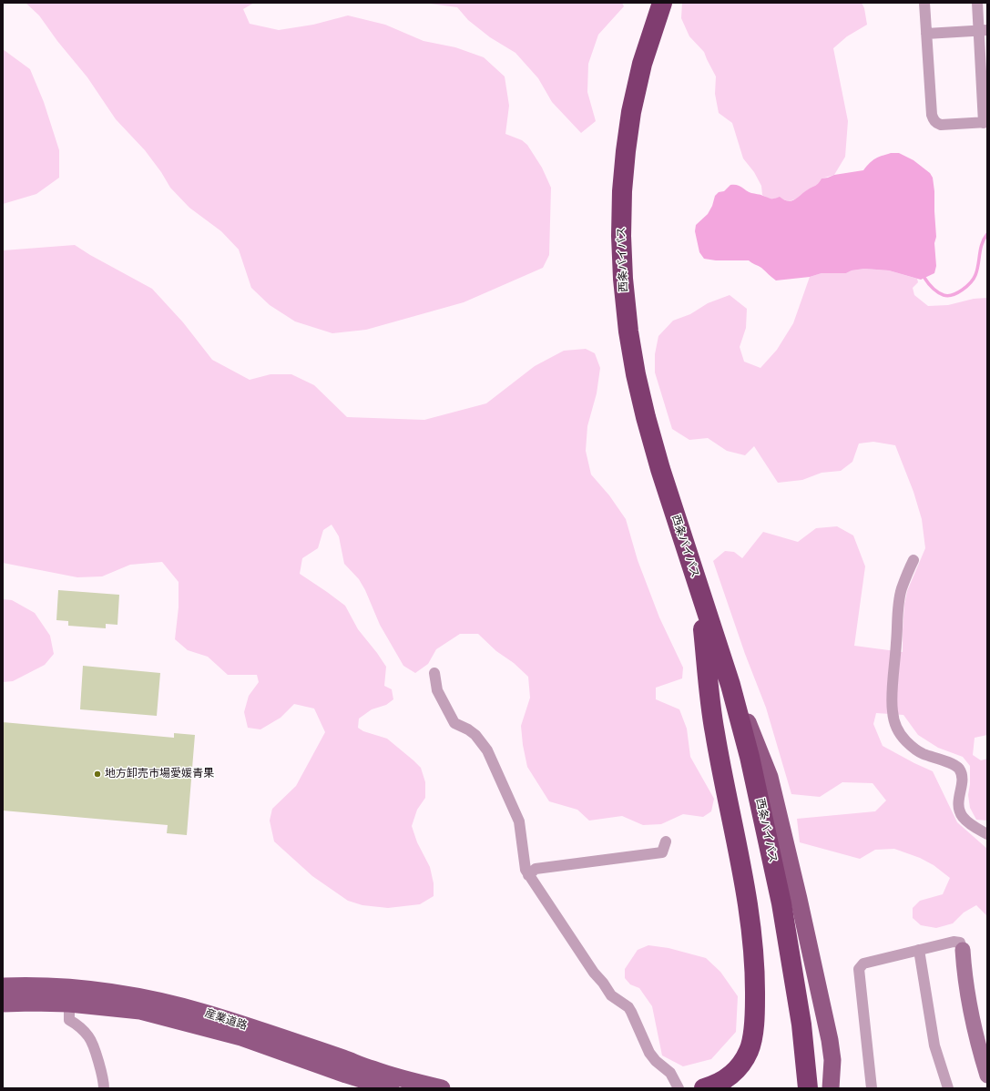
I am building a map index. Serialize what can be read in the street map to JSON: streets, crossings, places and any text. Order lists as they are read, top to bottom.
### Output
{
  "streets": {
    "highway": ["西条バイパス"],
    "main road": ["産業道路"]
  },
  "places": ["地方卸売市場愛媛青果"]
}
